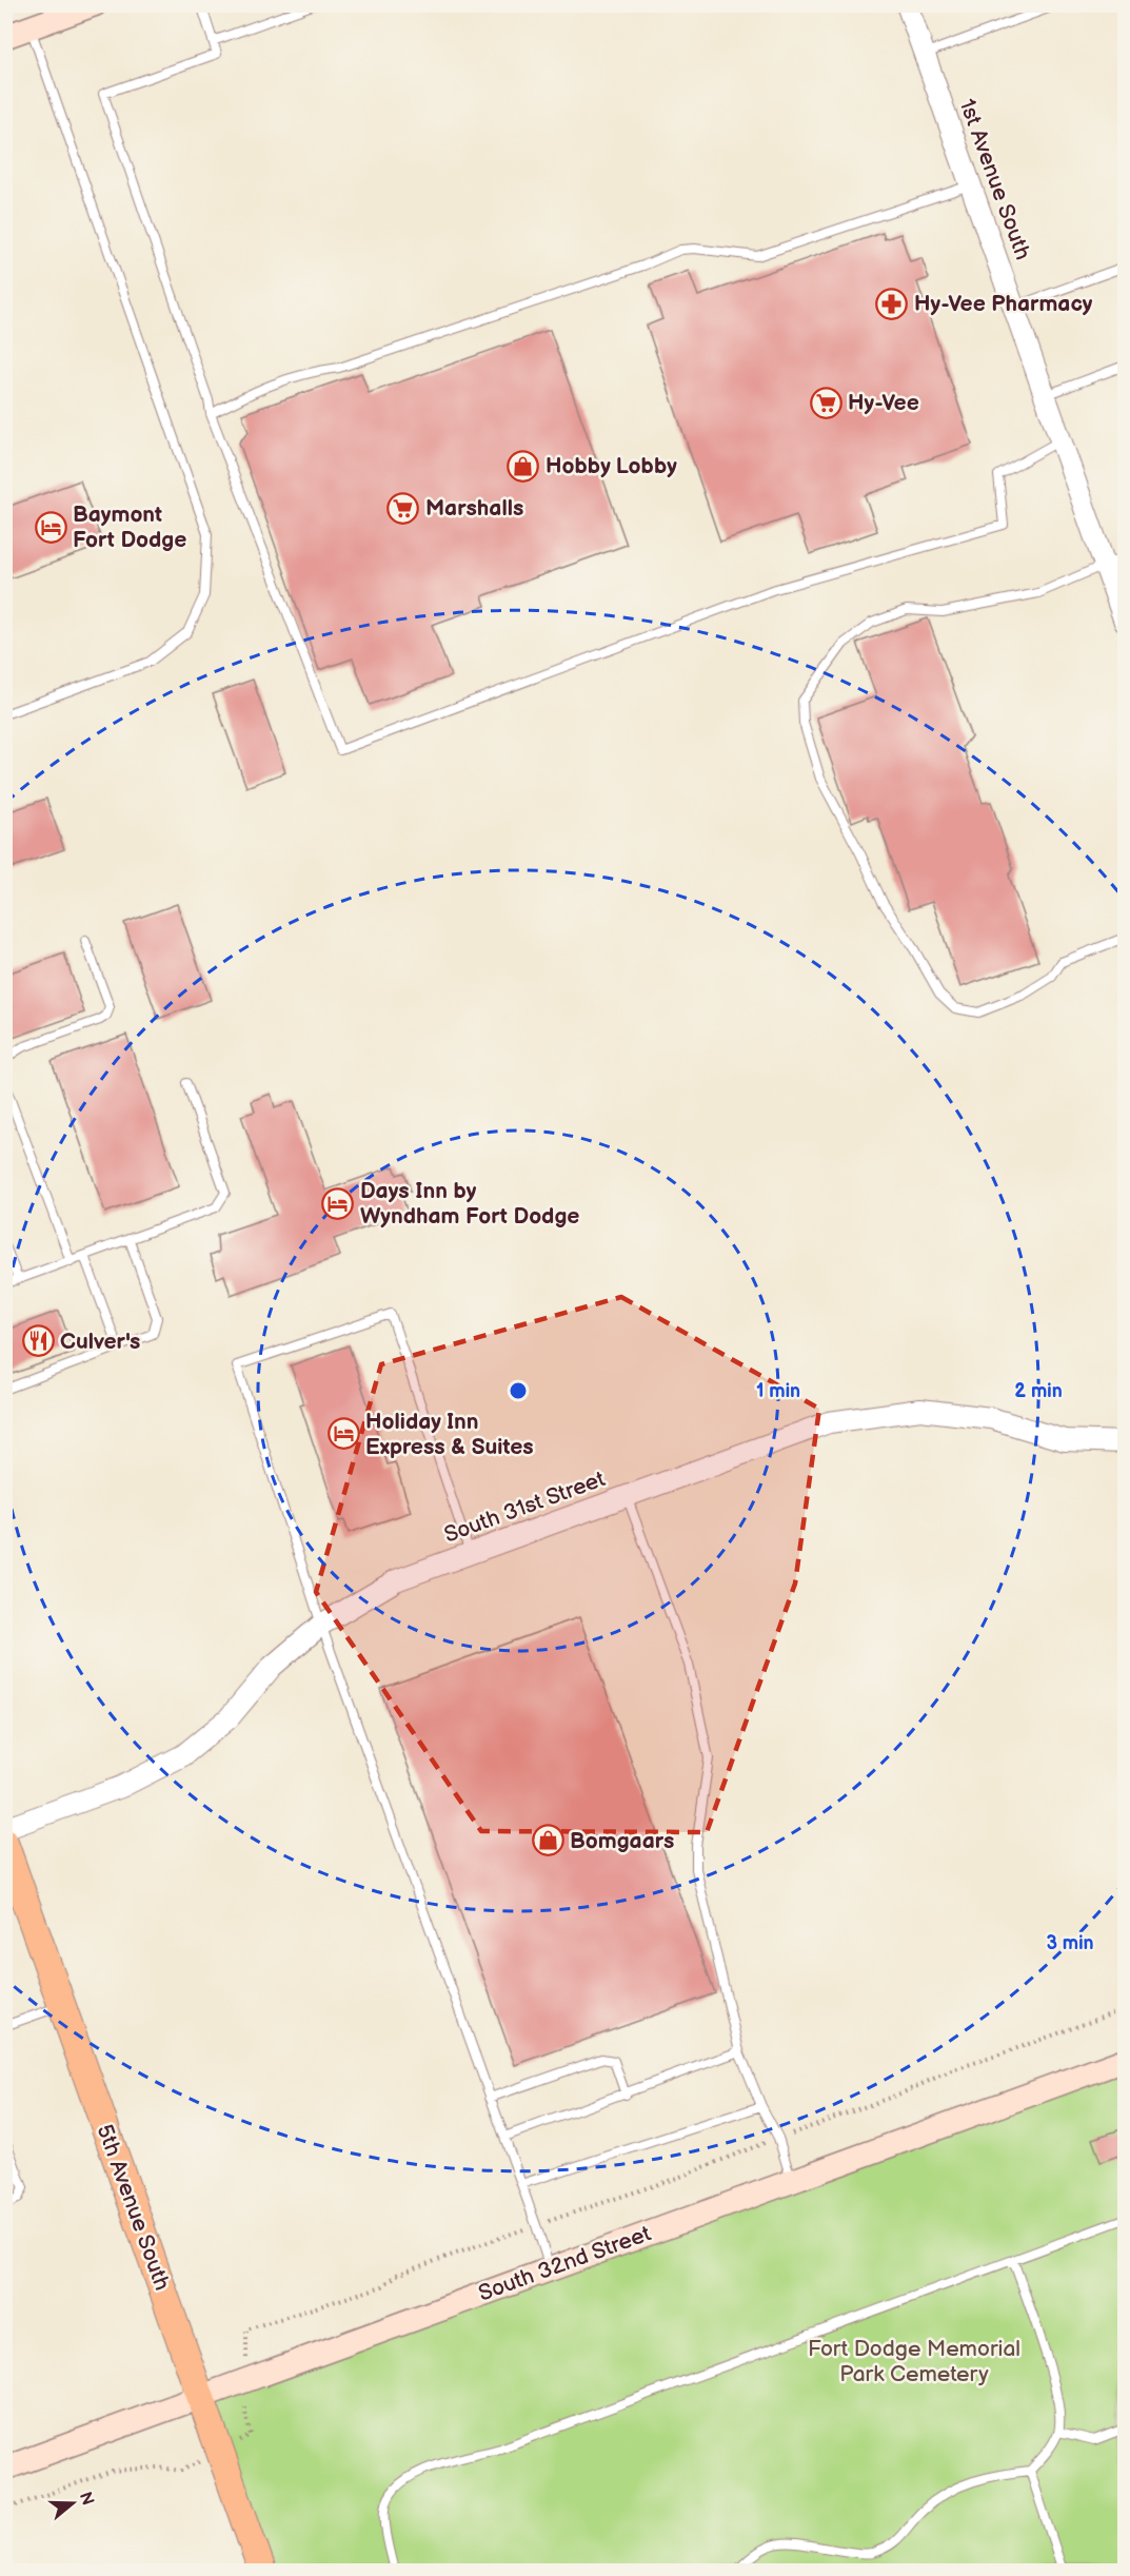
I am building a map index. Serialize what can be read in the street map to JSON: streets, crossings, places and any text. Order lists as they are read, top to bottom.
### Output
{
  "streets": {
    "main road": ["5th Avenue South", "South 32nd Street"],
    "street": ["1st Avenue South", "South 31st Street"]
  },
  "crossings": [
    ["5th Avenue South", "South 32nd Street"]
  ],
  "parks": ["Fort Dodge Memorial Park Cemetery"],
  "places": {
    "pharmacy": ["Hy-Vee Pharmacy"],
    "supermarket": ["Hy-Vee", "Marshalls"],
    "shop": ["Hobby Lobby", "Bomgaars"],
    "hotel": ["Baymont Fort Dodge", "Days Inn by Wyndham Fort Dodge", "Holiday Inn Express & Suites"],
    "restaurant": ["Culver's"]
  },
  "north": "right",
  "rings": ["1 min", "2 min", "3 min"]
}
